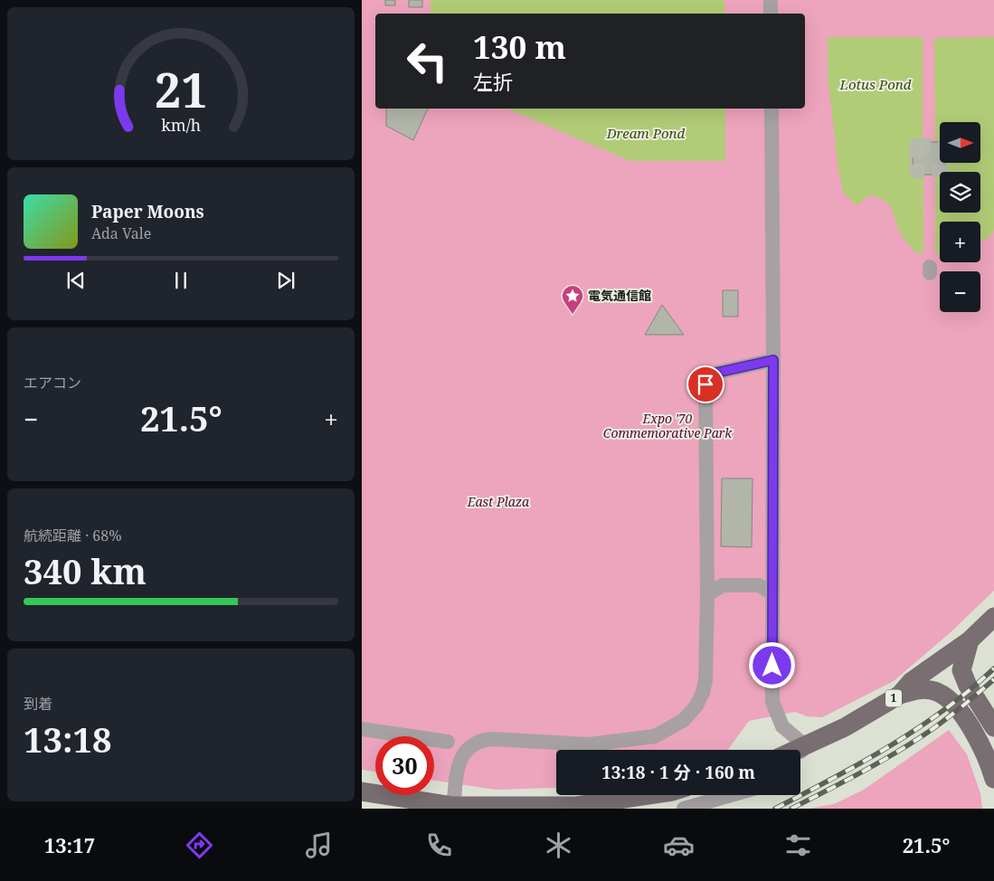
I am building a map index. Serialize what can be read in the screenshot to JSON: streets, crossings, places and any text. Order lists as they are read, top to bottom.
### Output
{
  "streets": {
    "main road": ["1"]
  },
  "water": ["Lotus Pond", "Dream Pond"],
  "parks": ["Expo '70 Commemorative Park", "East Plaza"],
  "places": {
    "place": ["電気通信館"]
  },
  "north": "right",
  "page": {
    "turn": ["130 m", "左折"],
    "map_buttons": ["+", "−"],
    "song": ["Paper Moons", "Ada Vale"],
    "tile": [
      "エアコン",
      ["航続距離 · 68%", "340 km"],
      ["到着", "13:18"]
    ],
    "heat": ["−", "21.5°", "+"],
    "limit": "30",
    "trip": "13:18 · 1 分 · 160 m",
    "tabs": ["13:17", "21.5°"],
    "gauge": ["21", "km/h"]
  }
}
